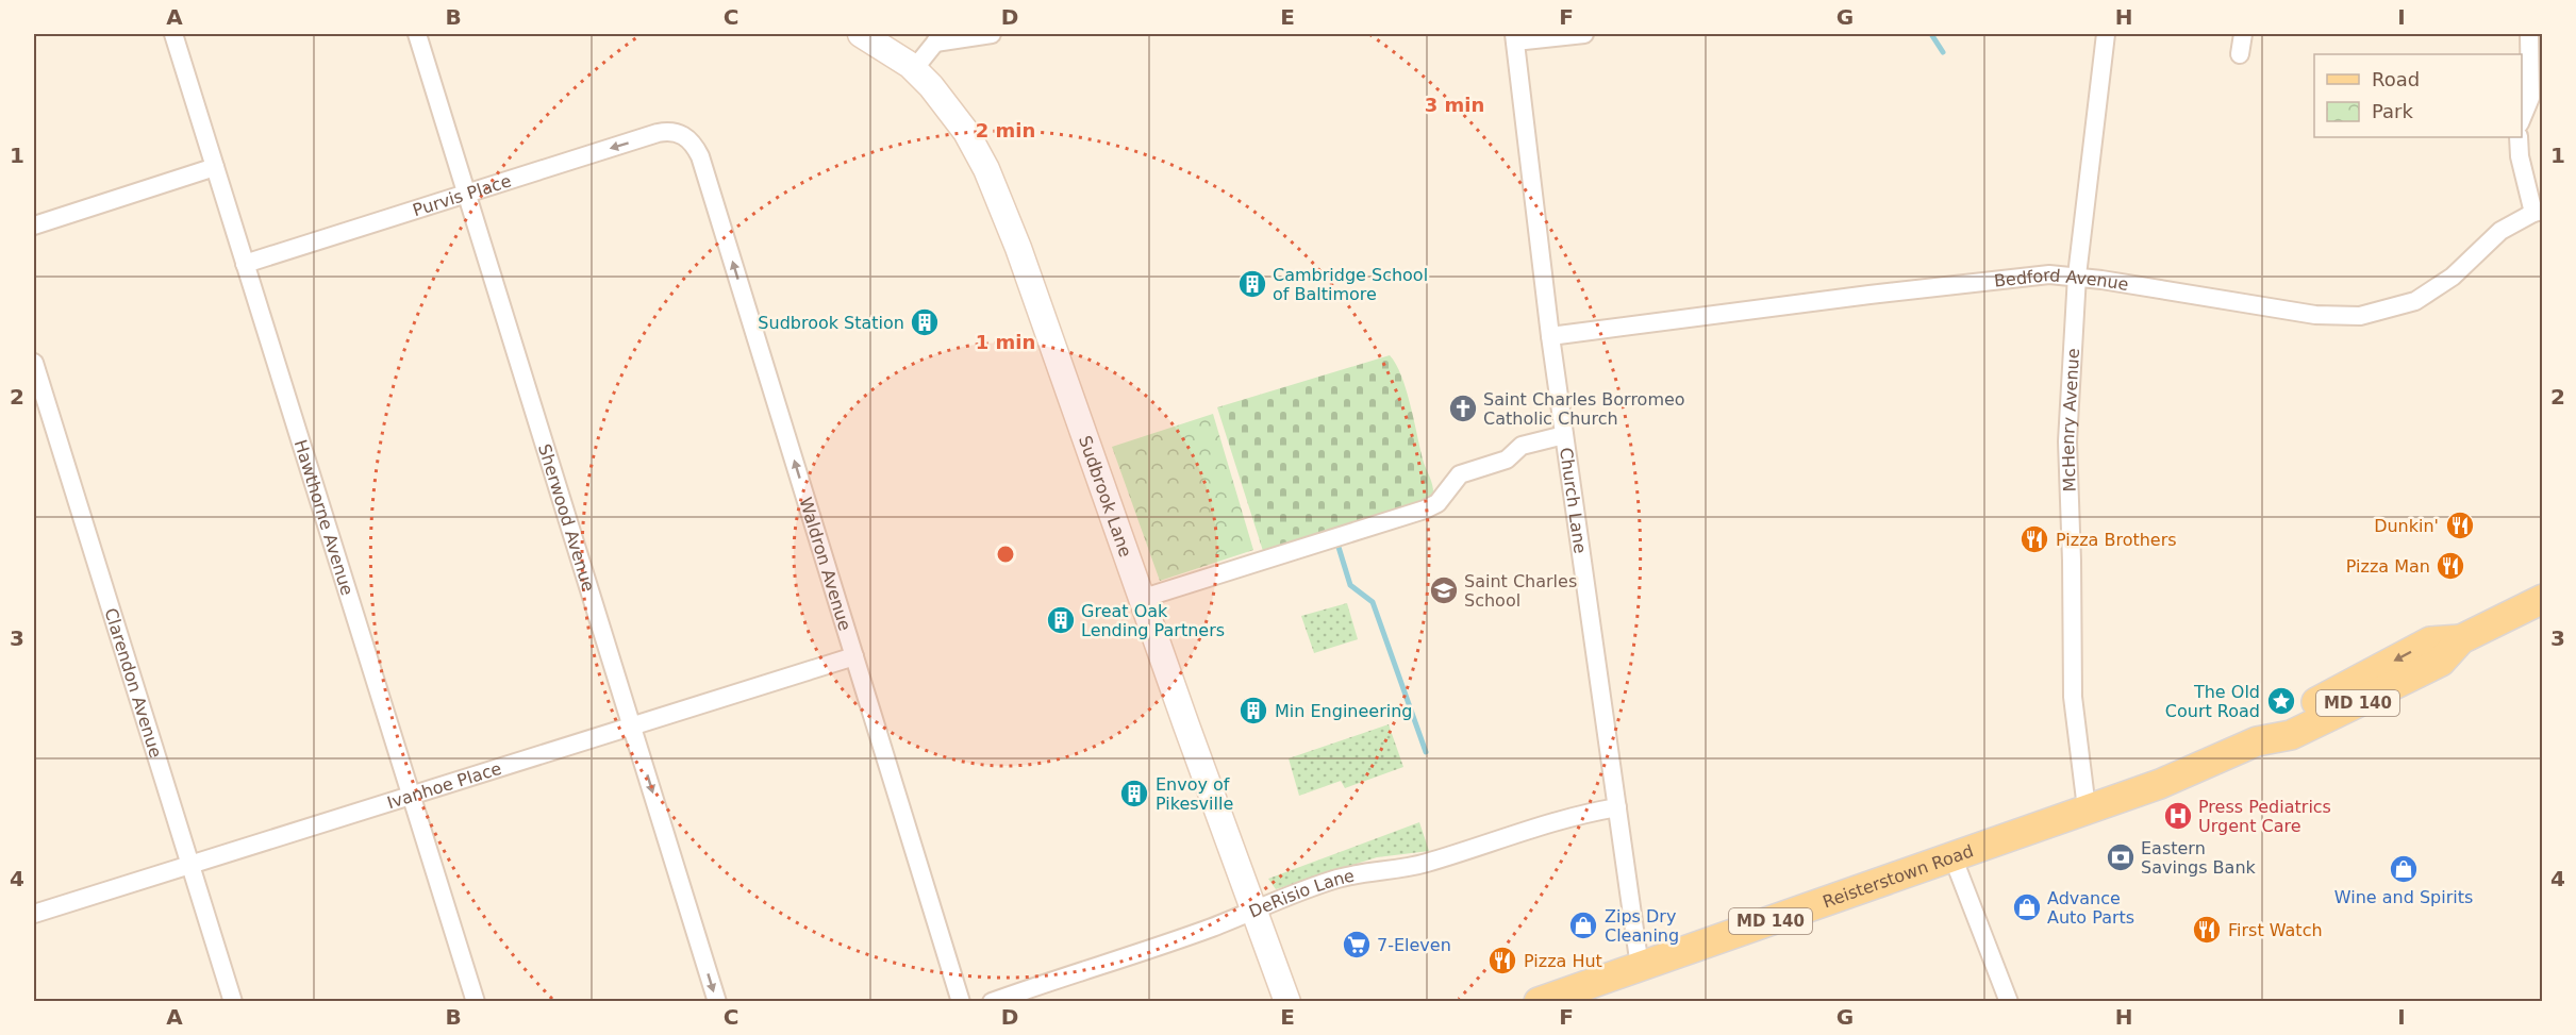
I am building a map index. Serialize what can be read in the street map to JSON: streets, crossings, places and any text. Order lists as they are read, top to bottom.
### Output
{
  "streets": {
    "main road": ["MD 140", "Reisterstown Road"],
    "street": [
      "Purvis Place",
      "Bedford Avenue",
      "McHenry Avenue",
      "Sudbrook Lane",
      "Church Lane",
      "Sherwood Avenue",
      "Hawthorne Avenue",
      "Waldron Avenue",
      "Clarendon Avenue",
      "Ivanhoe Place",
      "DeRisio Lane"
    ]
  },
  "crossings": [
    ["Purvis Place", "Sherwood Avenue"],
    ["Purvis Place", "Hawthorne Avenue"],
    ["Purvis Place", "Waldron Avenue"],
    ["Bedford Avenue", "McHenry Avenue"],
    ["Bedford Avenue", "Church Lane"],
    ["McHenry Avenue", "Reisterstown Road"],
    ["Sudbrook Lane", "DeRisio Lane"],
    ["Church Lane", "Reisterstown Road"],
    ["Church Lane", "DeRisio Lane"],
    ["Sherwood Avenue", "Ivanhoe Place"],
    ["Hawthorne Avenue", "Ivanhoe Place"],
    ["Waldron Avenue", "Ivanhoe Place"],
    ["Clarendon Avenue", "Ivanhoe Place"]
  ],
  "one_way": ["Purvis Place", "Waldron Avenue"],
  "places": {
    "building": [
      "Cambridge School of Baltimore",
      "Sudbrook Station",
      "Great Oak Lending Partners",
      "Min Engineering",
      "Envoy of Pikesville"
    ],
    "church": ["Saint Charles Borromeo Catholic Church"],
    "restaurant": [
      "Dunkin'",
      "Pizza Brothers",
      "Pizza Man",
      "First Watch",
      "Pizza Hut"
    ],
    "school or university": ["Saint Charles School"],
    "place": ["The Old Court Road"],
    "hospital": ["Press Pediatrics Urgent Care"],
    "bank": ["Eastern Savings Bank"],
    "shop": ["Wine and Spirits", "Advance Auto Parts", "Zips Dry Cleaning"],
    "supermarket": ["7-Eleven"]
  },
  "legend": ["Road", "Park"],
  "grid": {
    "columns": [
      "A",
      "B",
      "C",
      "D",
      "E",
      "F",
      "G",
      "H",
      "I"
    ],
    "rows": [
      "1",
      "2",
      "3",
      "4"
    ]
  },
  "rings": ["3 min", "2 min", "1 min"]
}
